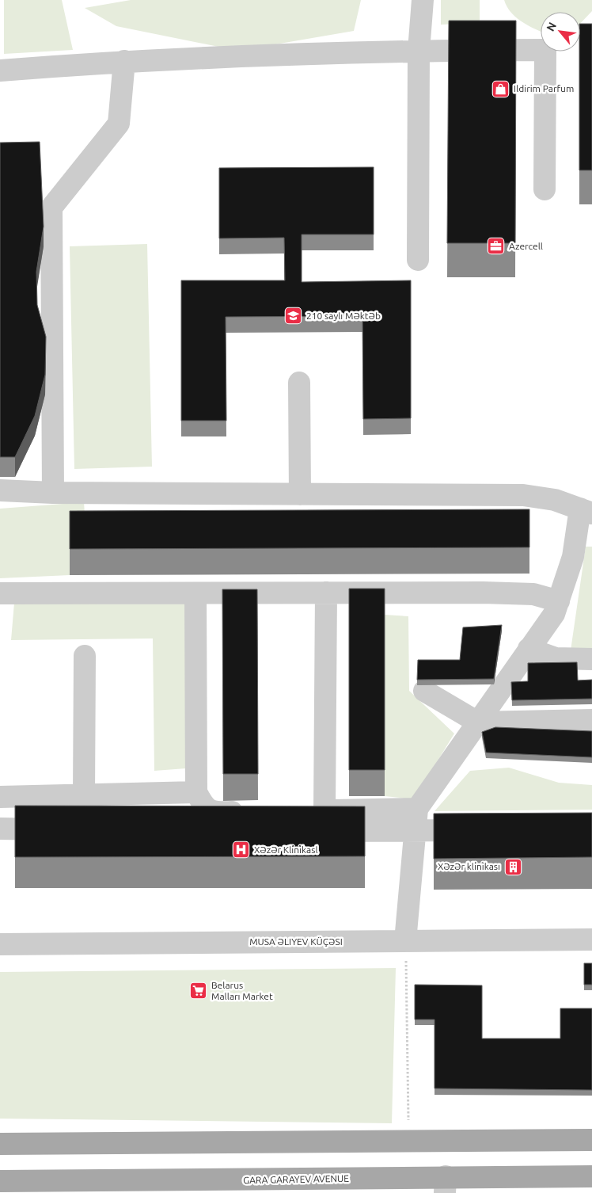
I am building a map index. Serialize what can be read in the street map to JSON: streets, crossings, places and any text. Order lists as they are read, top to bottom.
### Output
{
  "streets": {
    "main road": ["GARA GARAYEV AVENUE"],
    "street": ["MUSA ƏLIYEV KÜÇƏSI"]
  },
  "places": {
    "shop": ["Ildirim Parfum"],
    "office": ["Azercell"],
    "school or university": ["210 saylı Məktəb"],
    "hospital": ["Xəzər Klinikasl"],
    "building": ["Xəzər klinikası"],
    "supermarket": ["Belarus Malları Market"]
  },
  "north": "top left"
}
